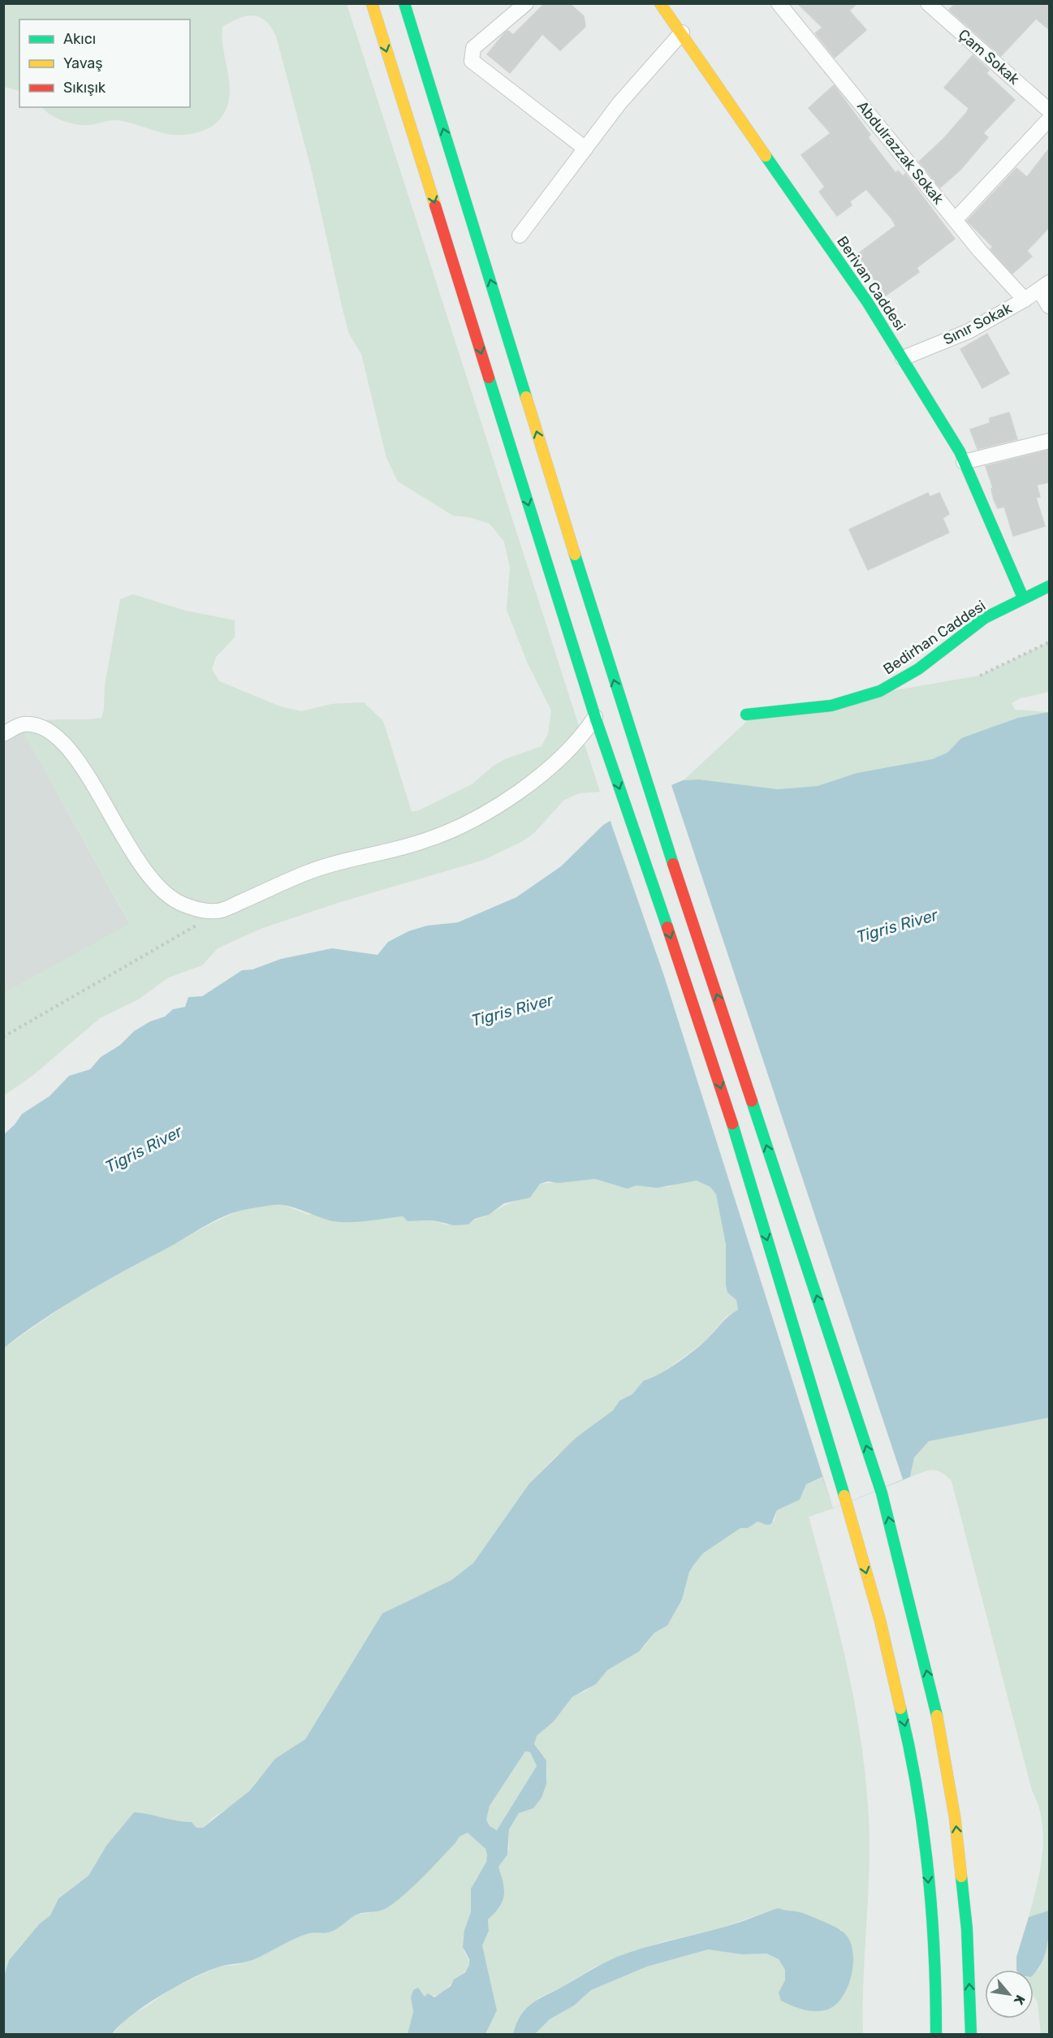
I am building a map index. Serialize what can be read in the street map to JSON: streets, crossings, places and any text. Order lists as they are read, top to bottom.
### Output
{
  "streets": {
    "main road": ["Berivan Caddesi", "Bedirhan Caddesi"],
    "street": ["Çam Sokak", "Abdulrazzak Sokak", "Sınır Sokak"]
  },
  "crossings": [
    ["Abdulrazzak Sokak", "Sınır Sokak"],
    ["Berivan Caddesi", "Sınır Sokak"],
    ["Berivan Caddesi", "Bedirhan Caddesi"]
  ],
  "water": ["Tigris River"],
  "legend": ["Akıcı", "Yavaş", "Sıkışık"],
  "north": "bottom right"
}
